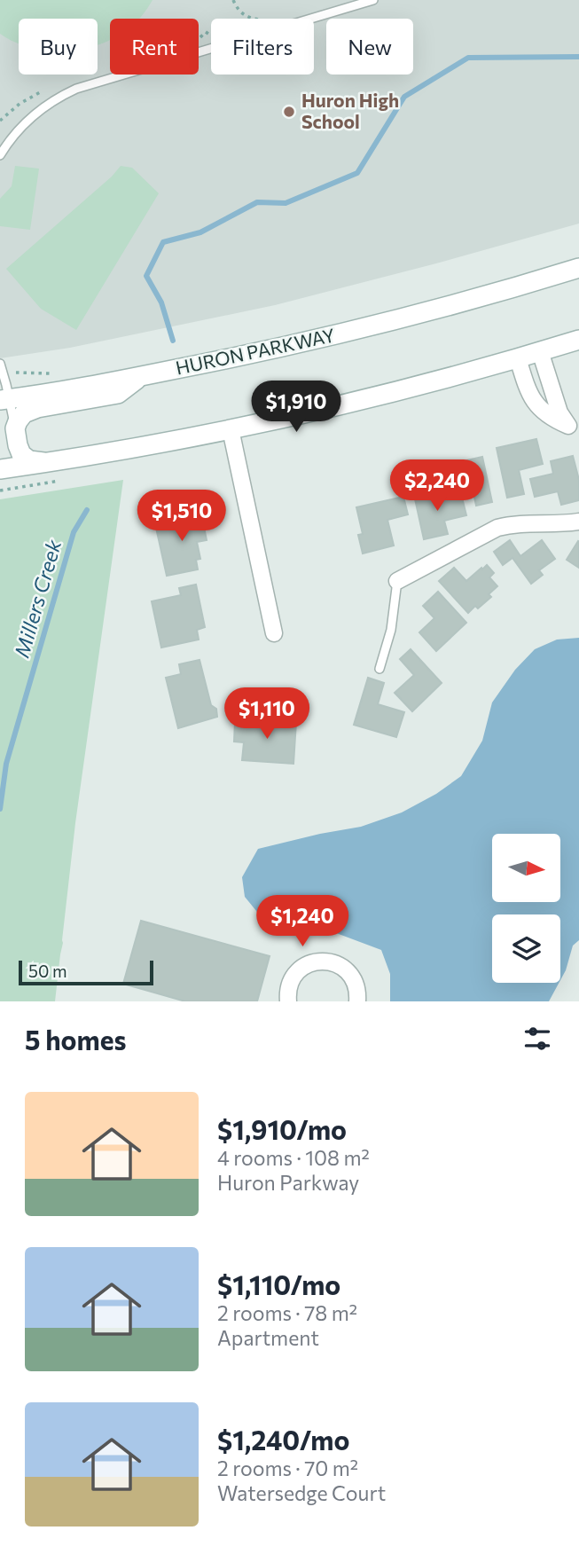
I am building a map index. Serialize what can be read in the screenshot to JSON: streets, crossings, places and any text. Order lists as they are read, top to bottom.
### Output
{
  "streets": {
    "main road": ["HURON PARKWAY"]
  },
  "water": ["Millers Creek"],
  "places": ["Huron High School"],
  "scale_bar": "50 m",
  "north": "right",
  "page": {
    "chip": [
      "Buy",
      "Rent",
      "Filters",
      "New"
    ],
    "price": [
      "$1,910",
      "$2,240",
      "$1,510",
      "$1,110",
      "$1,240"
    ],
    "scale": "50 m",
    "heading": "5 homes",
    "list": [
      {
        "name": "$1,910/mo",
        "note": "4 rooms · 108 m² · Huron Parkway"
      },
      {
        "name": "$1,110/mo",
        "note": "2 rooms · 78 m² · Apartment"
      },
      {
        "name": "$1,240/mo",
        "note": "2 rooms · 70 m² · Watersedge Court"
      }
    ]
  }
}
